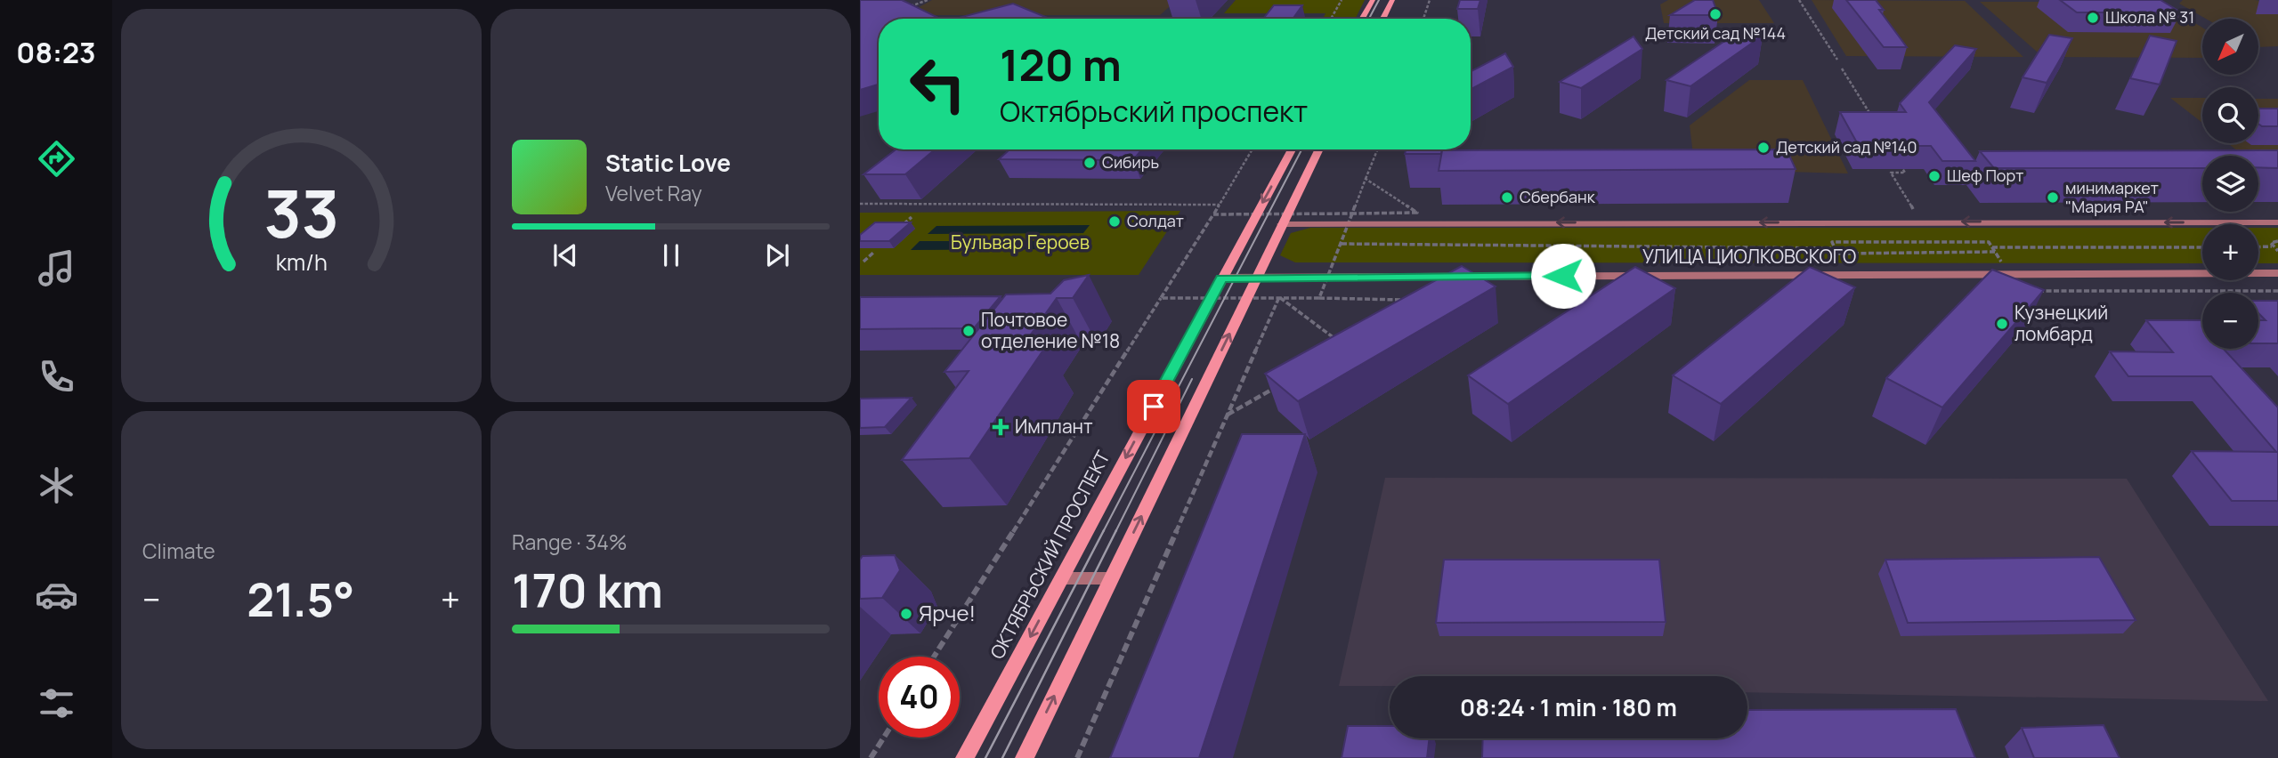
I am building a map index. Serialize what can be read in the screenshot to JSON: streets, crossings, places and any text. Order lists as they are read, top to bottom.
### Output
{
  "streets": {
    "main road": ["ОКТЯБРЬСКИЙ ПРОСПЕКТ"],
    "street": ["УЛИЦА ЦИОЛКОВСКОГО"]
  },
  "crossings": [
    ["УЛИЦА ЦИОЛКОВСКОГО", "ОКТЯБРЬСКИЙ ПРОСПЕКТ"]
  ],
  "parks": ["Бульвар Героев"],
  "places": {
    "other": [
      "Детский сад №144",
      "Школа № 31",
      "Детский сад №140",
      "Сибирь",
      "Шеф Порт",
      "Сбербанк",
      "минимаркет \"Мария РА\"",
      "Солдат",
      "Кузнецкий ломбард",
      "Почтовое отделение №18",
      "Ярче!"
    ],
    "health": ["Имплант"]
  },
  "north": "bottom left",
  "page": {
    "tabs": "08:23",
    "map_buttons": ["+", "−"],
    "turn": ["120 m", "Октябрьский проспект"],
    "song": ["Static Love", "Velvet Ray"],
    "tile": [
      "Climate",
      ["Range · 34%", "170 km"]
    ],
    "heat": ["−", "21.5°", "+"],
    "limit": "40",
    "trip": "08:24 · 1 min · 180 m",
    "gauge": ["33", "km/h"]
  }
}
